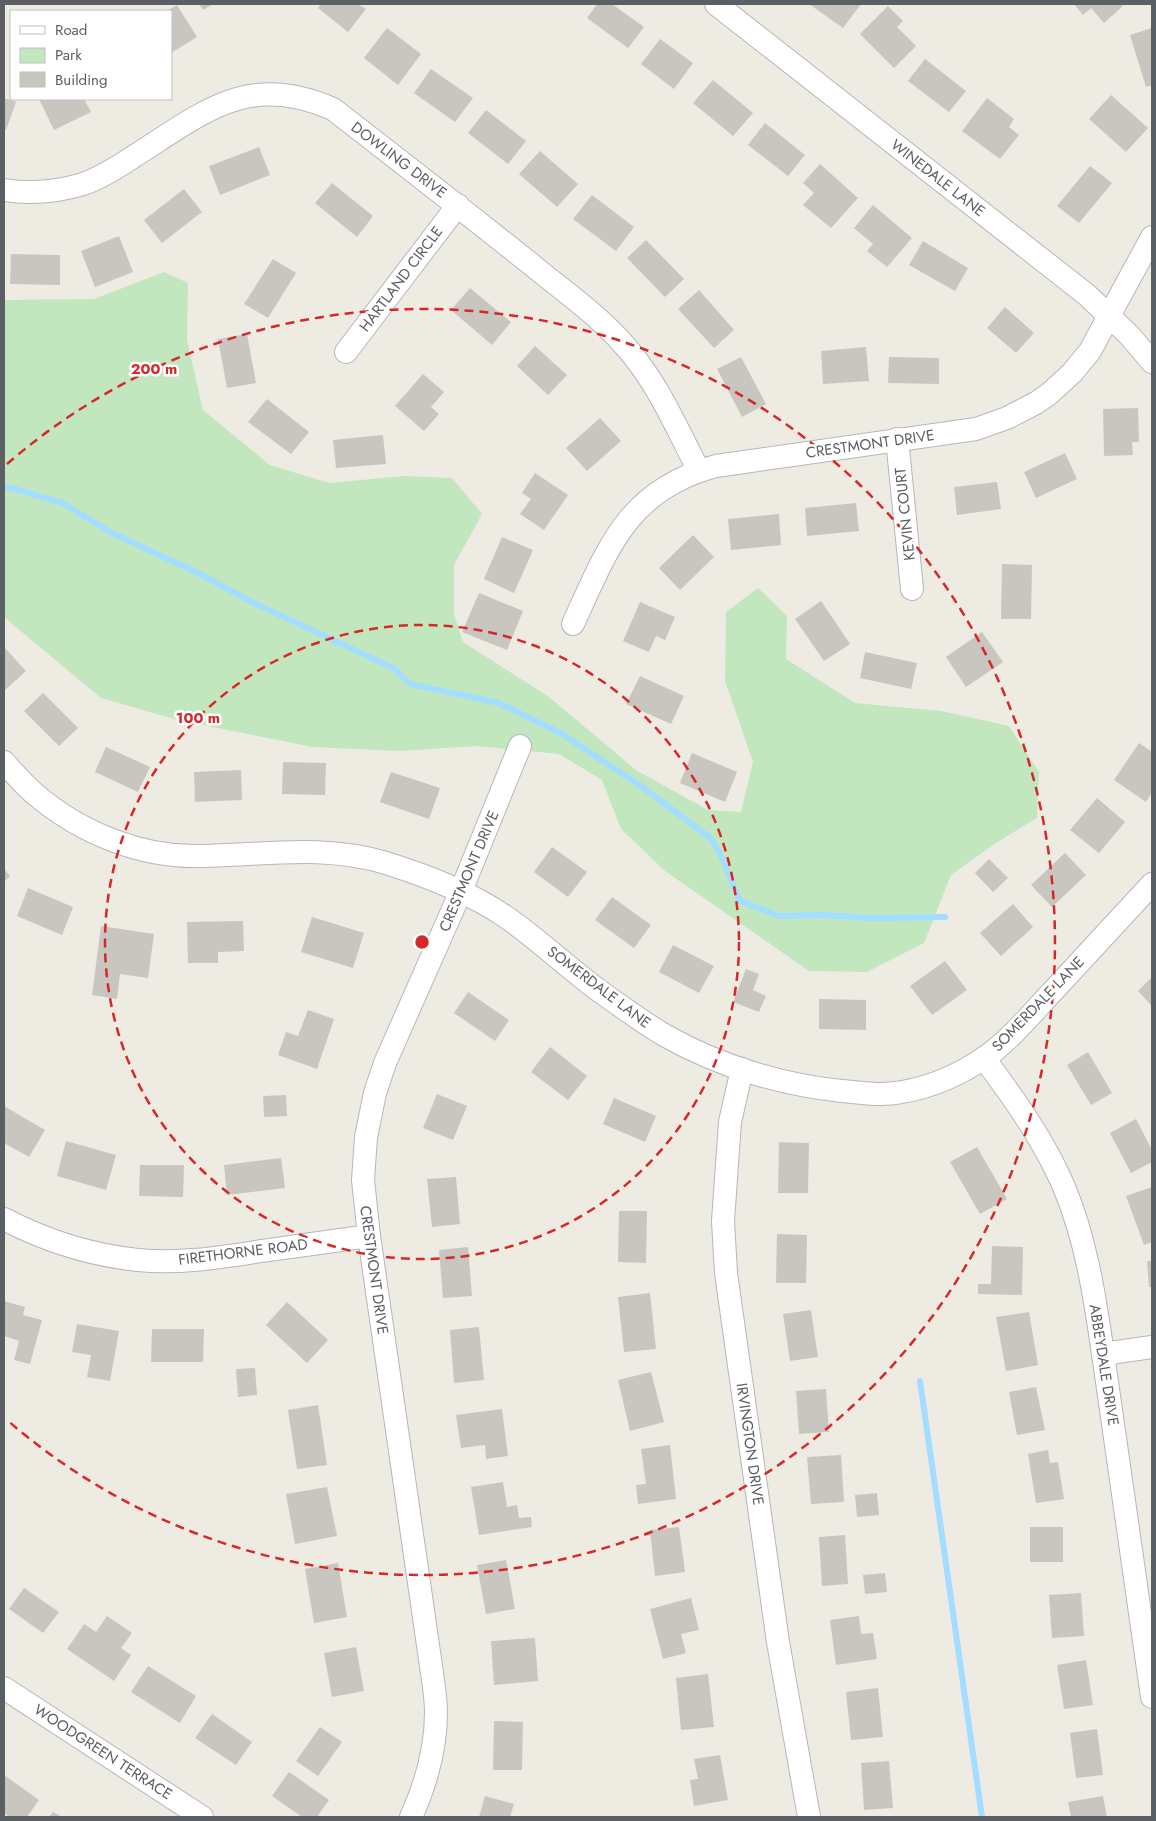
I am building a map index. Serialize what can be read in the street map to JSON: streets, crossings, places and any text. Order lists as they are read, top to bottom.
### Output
{
  "streets": {
    "street": [
      "DOWLING DRIVE",
      "WINEDALE LANE",
      "HARTLAND CIRCLE",
      "CRESTMONT DRIVE",
      "KEVIN COURT",
      "SOMERDALE LANE",
      "FIRETHORNE ROAD",
      "ABBEYDALE DRIVE",
      "IRVINGTON DRIVE",
      "WOODGREEN TERRACE"
    ]
  },
  "crossings": [
    ["DOWLING DRIVE", "HARTLAND CIRCLE"],
    ["DOWLING DRIVE", "CRESTMONT DRIVE"],
    ["WINEDALE LANE", "CRESTMONT DRIVE"],
    ["CRESTMONT DRIVE", "KEVIN COURT"],
    ["CRESTMONT DRIVE", "SOMERDALE LANE"],
    ["CRESTMONT DRIVE", "FIRETHORNE ROAD"],
    ["SOMERDALE LANE", "ABBEYDALE DRIVE"],
    ["SOMERDALE LANE", "IRVINGTON DRIVE"]
  ],
  "legend": ["Road", "Park", "Building"],
  "rings": ["200 m", "100 m"]
}
